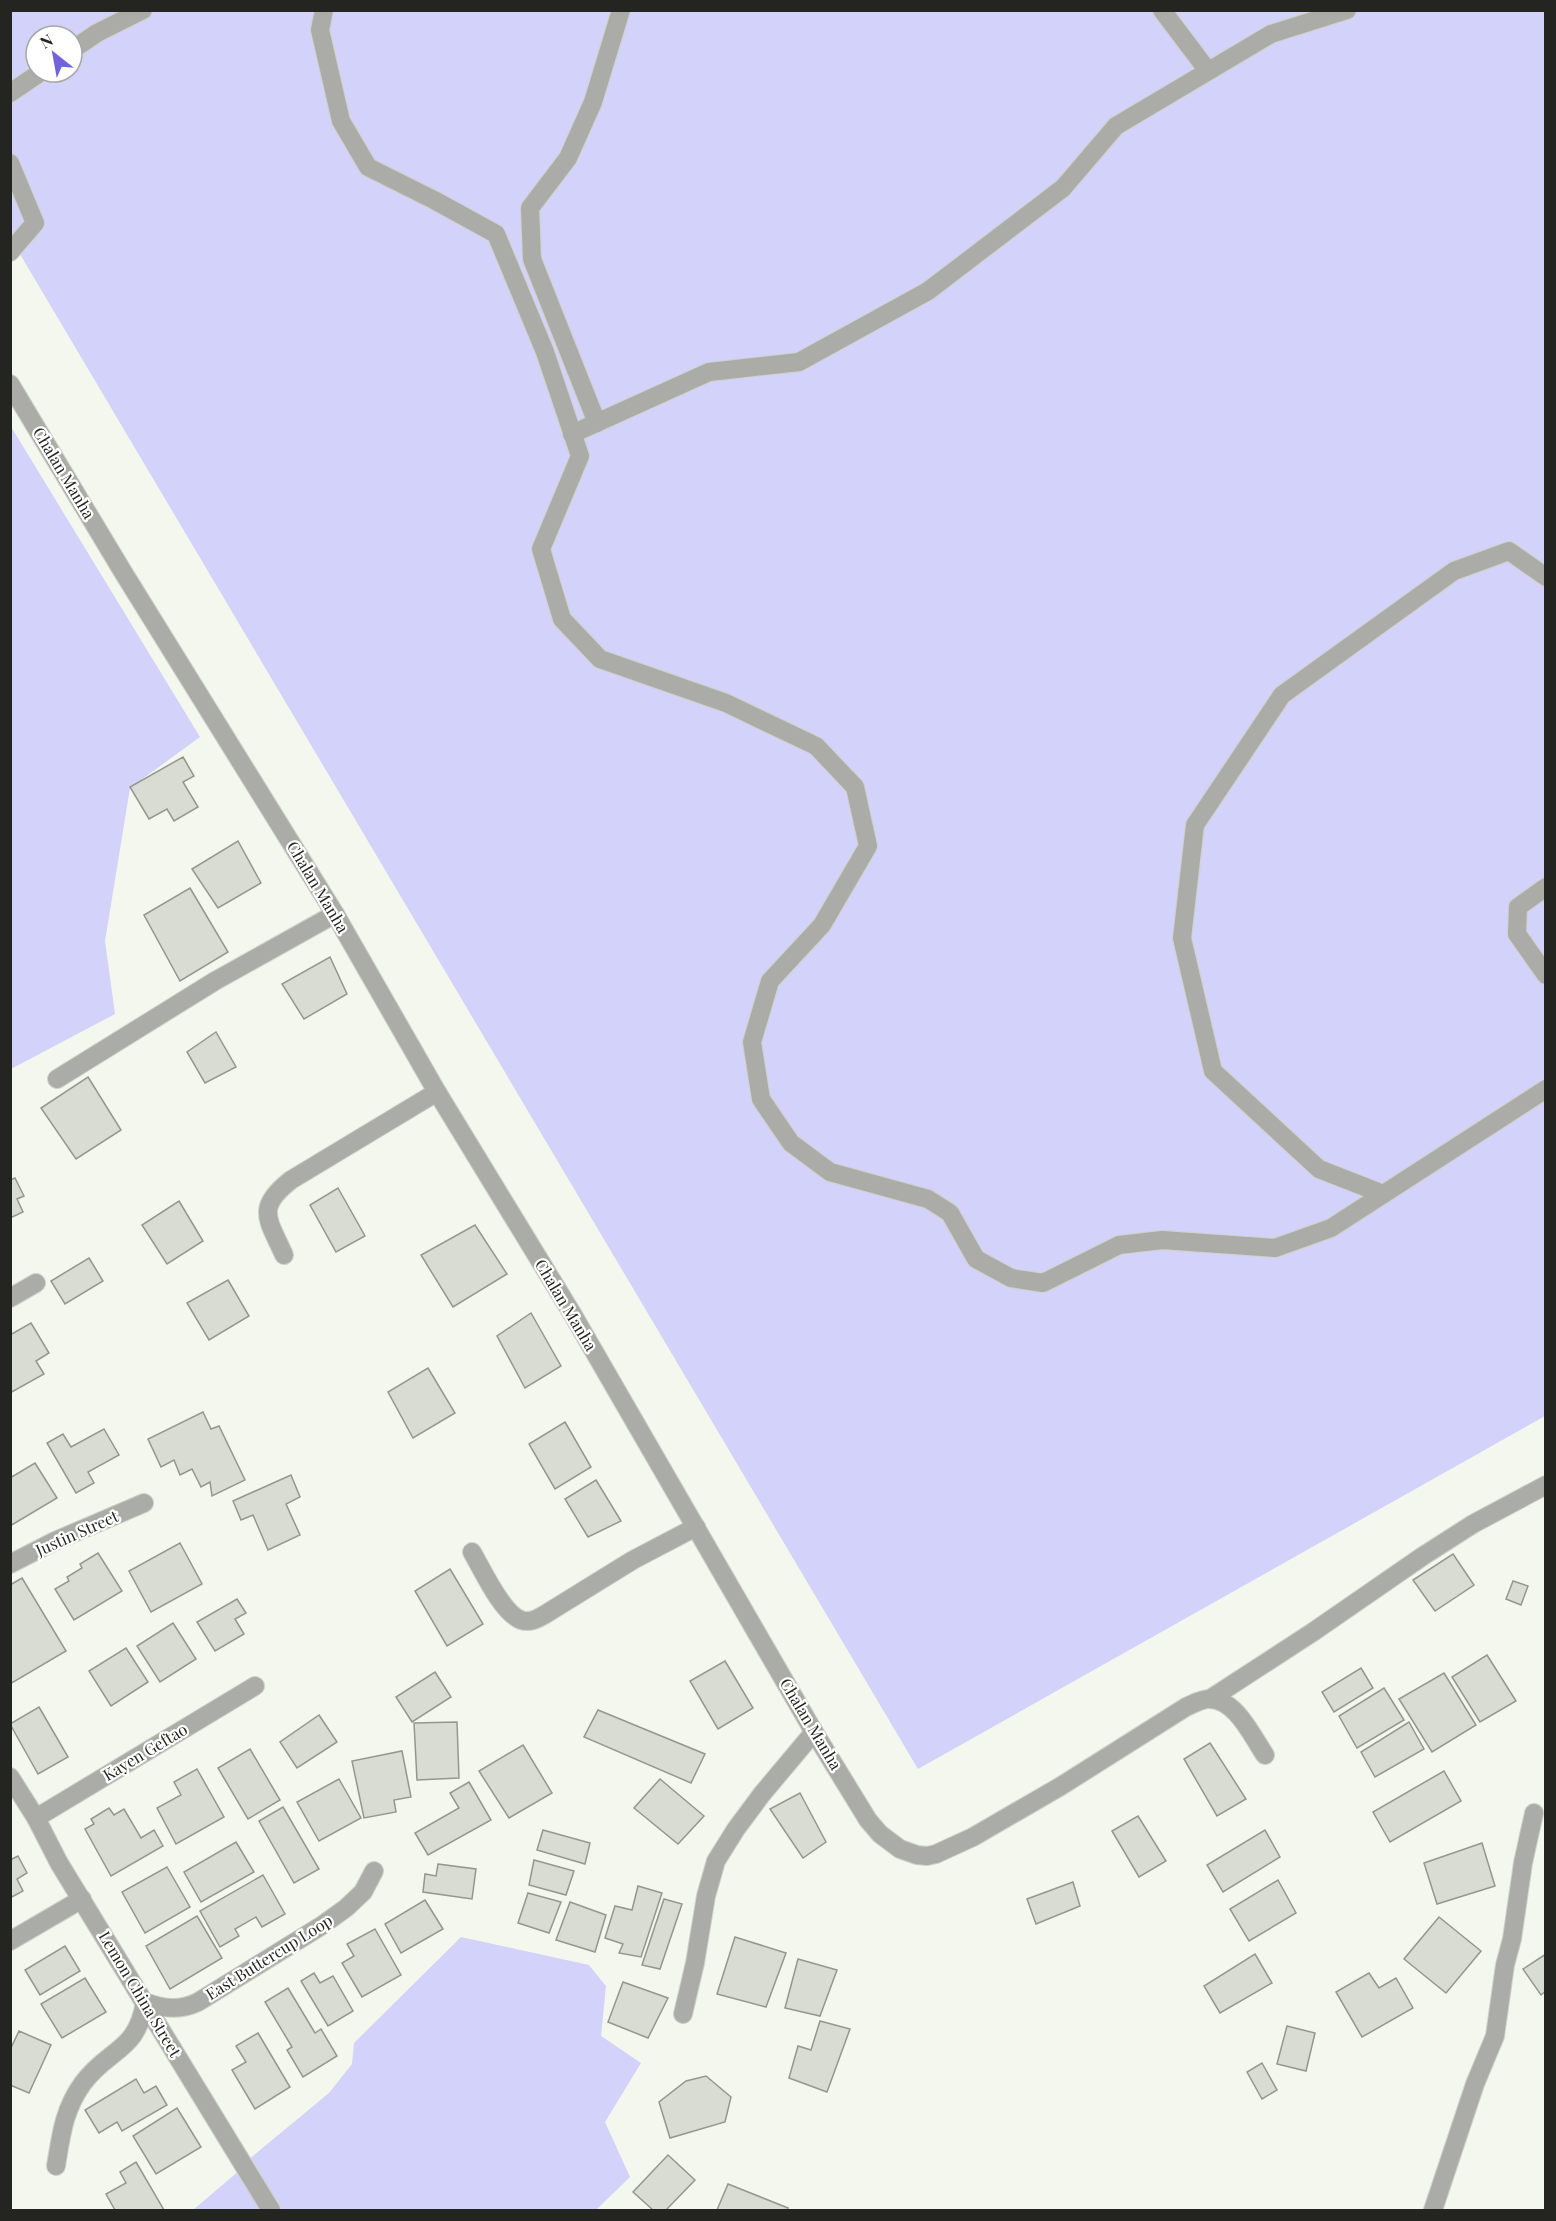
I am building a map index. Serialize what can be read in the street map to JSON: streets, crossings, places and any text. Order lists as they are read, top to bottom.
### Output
{
  "streets": {
    "street": [
      "Chalan Manha",
      "Justin Street",
      "Kayen Geftao",
      "East Buttercup Loop",
      "Lemon China Street"
    ]
  },
  "crossings": [
    ["Kayen Geftao", "Lemon China Street"],
    ["East Buttercup Loop", "Lemon China Street"]
  ],
  "north": "top left"
}
